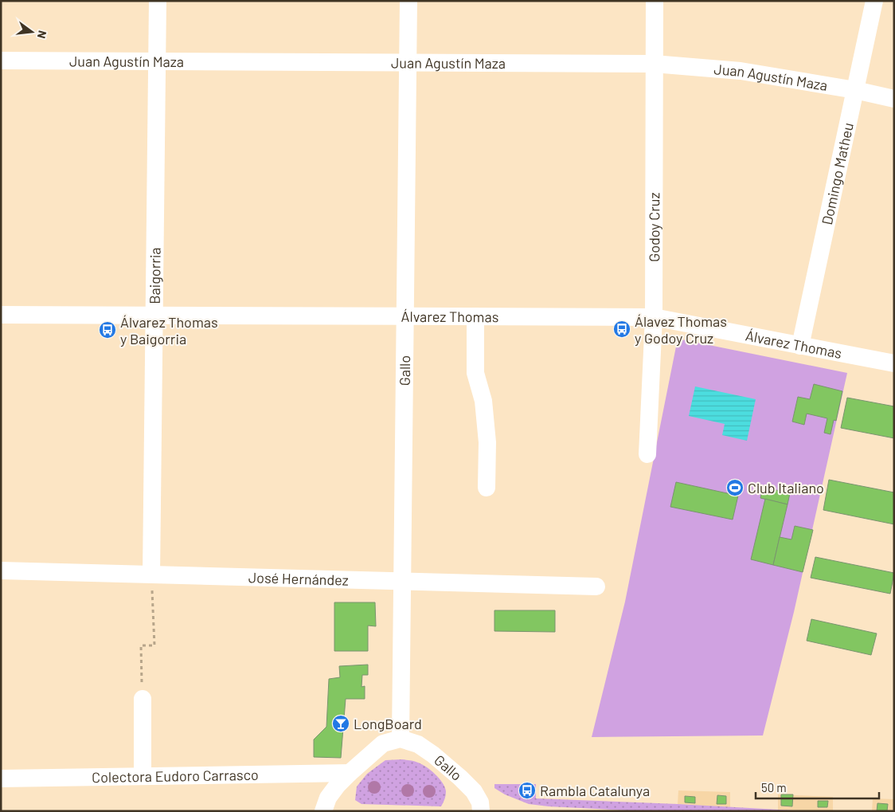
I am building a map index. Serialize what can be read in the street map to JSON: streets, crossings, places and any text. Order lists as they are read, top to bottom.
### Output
{
  "streets": {
    "street": [
      "Juan Agustín Maza",
      "Domingo Matheu",
      "Godoy Cruz",
      "Baigorria",
      "Álvarez Thomas",
      "Gallo",
      "José Hernández",
      "Colectora Eudoro Carrasco"
    ]
  },
  "crossings": [
    ["Juan Agustín Maza", "Domingo Matheu"],
    ["Juan Agustín Maza", "Godoy Cruz"],
    ["Juan Agustín Maza", "Baigorria"],
    ["Juan Agustín Maza", "Gallo"],
    ["Domingo Matheu", "Álvarez Thomas"],
    ["Godoy Cruz", "Álvarez Thomas"],
    ["Baigorria", "Álvarez Thomas"],
    ["Baigorria", "José Hernández"],
    ["Álvarez Thomas", "Gallo"],
    ["Gallo", "José Hernández"]
  ],
  "places": {
    "bus stop": ["Álavez Thomas y Godoy Cruz", "Álvarez Thomas y Baigorria", "Rambla Catalunya"],
    "sports": ["Club Italiano"],
    "bar": ["LongBoard"]
  },
  "scale_bar": "50 m",
  "north": "right"
}
